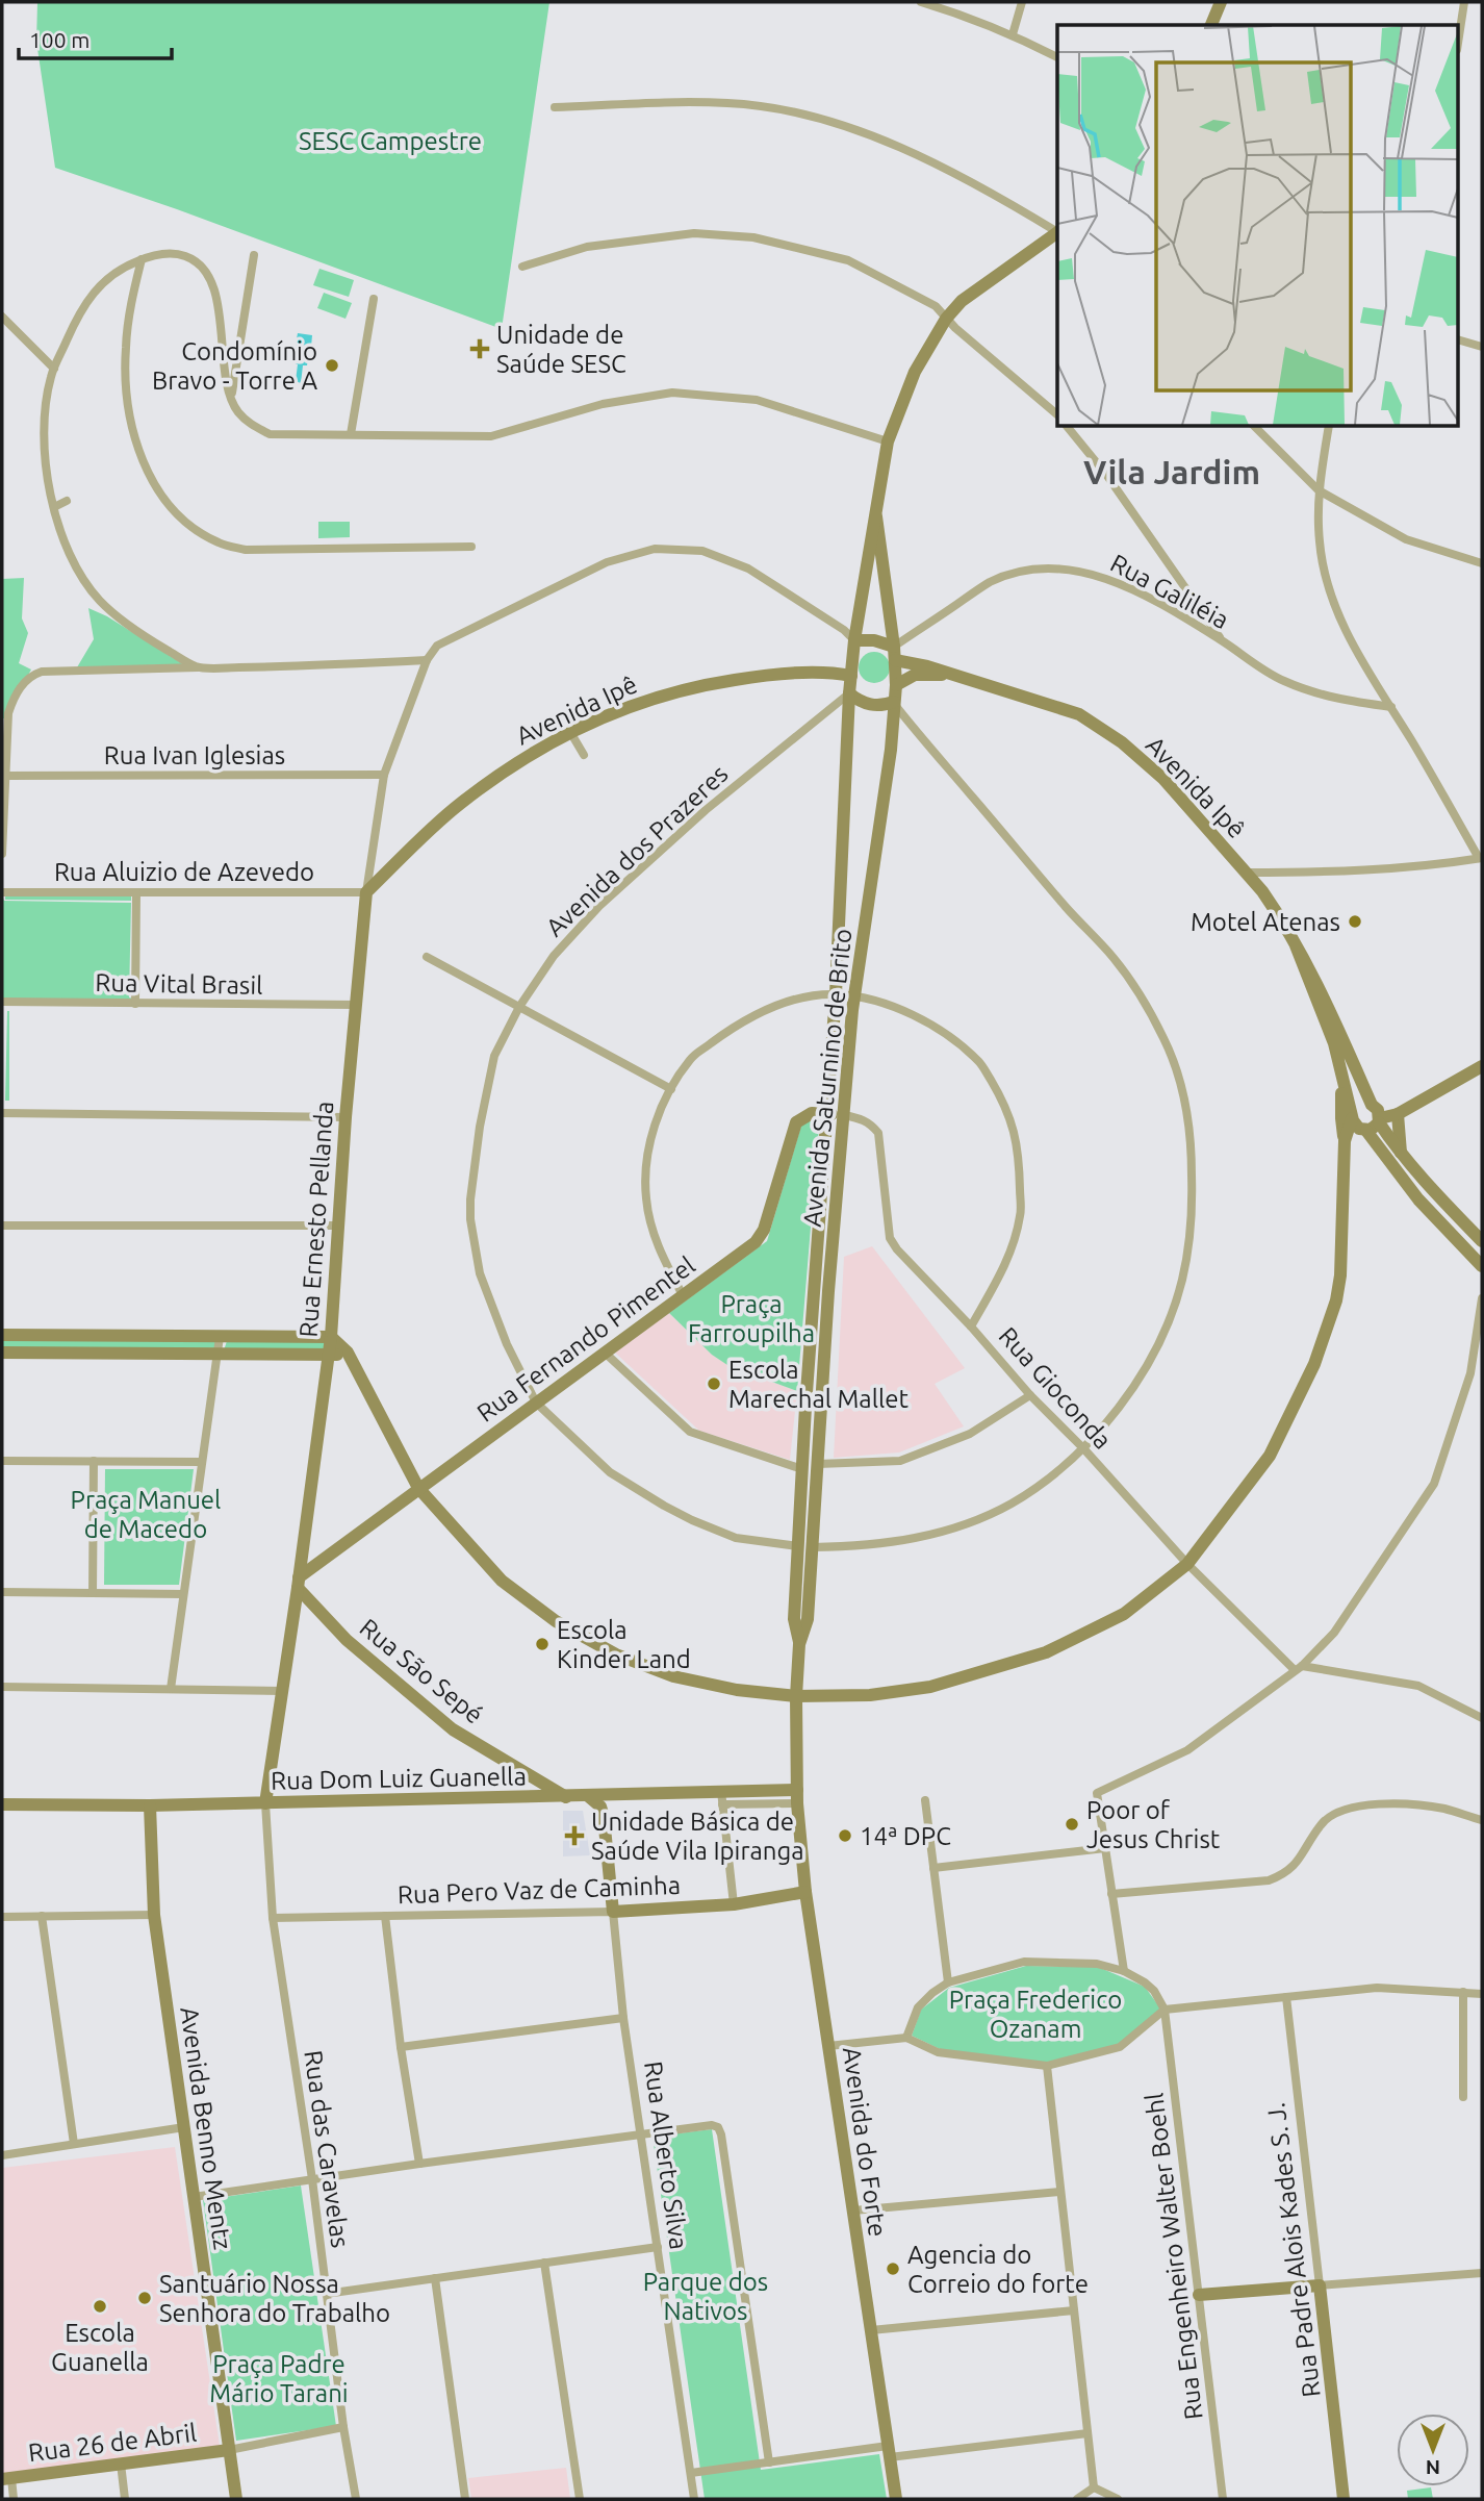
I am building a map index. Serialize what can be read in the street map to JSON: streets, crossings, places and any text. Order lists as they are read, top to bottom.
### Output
{
  "streets": {
    "main road": [
      "Avenida Ipê",
      "Avenida Saturnino de Brito",
      "Rua Ernesto Pellanda",
      "Rua Fernando Pimentel",
      "Rua São Sepé",
      "Rua Dom Luiz Guanella",
      "Rua Pero Vaz de Caminha",
      "Avenida Benno Mentz",
      "Avenida do Forte",
      "Rua Alberto Silva",
      "Rua Padre Alois Kades S. J.",
      "Rua 26 de Abril"
    ],
    "street": [
      "Rua Galiléia",
      "Rua Ivan Iglesias",
      "Avenida dos Prazeres",
      "Rua Aluizio de Azevedo",
      "Rua Vital Brasil",
      "Rua Gioconda",
      "Rua das Caravelas",
      "Rua Engenheiro Walter Boehl"
    ]
  },
  "crossings": [
    ["Rua Galiléia", "Avenida Ipê"],
    ["Rua Galiléia", "Avenida Saturnino de Brito"],
    ["Avenida Ipê", "Rua Aluizio de Azevedo"],
    ["Avenida Ipê", "Avenida Saturnino de Brito"],
    ["Avenida Ipê", "Rua Ernesto Pellanda"],
    ["Rua Ivan Iglesias", "Rua Ernesto Pellanda"],
    ["Avenida dos Prazeres", "Avenida Saturnino de Brito"],
    ["Avenida dos Prazeres", "Rua Fernando Pimentel"],
    ["Rua Aluizio de Azevedo", "Rua Ernesto Pellanda"],
    ["Rua Vital Brasil", "Rua Ernesto Pellanda"],
    ["Avenida Saturnino de Brito", "Rua Ernesto Pellanda"],
    ["Avenida Saturnino de Brito", "Rua Fernando Pimentel"],
    ["Avenida Saturnino de Brito", "Rua Gioconda"],
    ["Avenida Saturnino de Brito", "Rua Dom Luiz Guanella"],
    ["Avenida Saturnino de Brito", "Avenida do Forte"],
    ["Rua Ernesto Pellanda", "Rua Fernando Pimentel"],
    ["Rua Ernesto Pellanda", "Rua São Sepé"],
    ["Rua Ernesto Pellanda", "Rua Dom Luiz Guanella"],
    ["Rua Ernesto Pellanda", "Rua das Caravelas"],
    ["Rua Fernando Pimentel", "Rua Gioconda"],
    ["Rua Fernando Pimentel", "Rua São Sepé"],
    ["Rua São Sepé", "Rua Dom Luiz Guanella"],
    ["Rua Dom Luiz Guanella", "Avenida Benno Mentz"],
    ["Rua Dom Luiz Guanella", "Avenida do Forte"],
    ["Rua Dom Luiz Guanella", "Rua das Caravelas"],
    ["Rua Pero Vaz de Caminha", "Avenida do Forte"],
    ["Rua Pero Vaz de Caminha", "Rua das Caravelas"],
    ["Rua Pero Vaz de Caminha", "Rua Alberto Silva"],
    ["Avenida Benno Mentz", "Rua 26 de Abril"]
  ],
  "districts": ["Vila Jardim"],
  "parks": [
    "SESC Campestre",
    "Praça Farroupilha",
    "Praça Manuel de Macedo",
    "Praça Frederico Ozanam",
    "Parque dos Nativos",
    "Praça Padre Mário Tarani"
  ],
  "places": {
    "health": ["Unidade de Saúde SESC", "Unidade Básica de Saúde Vila Ipiranga"],
    "other": [
      "Condomínio Bravo - Torre A",
      "Motel Atenas",
      "Escola Marechal Mallet",
      "Escola Kinder Land",
      "Poor of Jesus Christ",
      "14ª DPC",
      "Agencia do Correio do forte",
      "Santuário Nossa Senhora do Trabalho",
      "Escola Guanella"
    ]
  },
  "scale_bar": "100 m",
  "north": "bottom"
}
